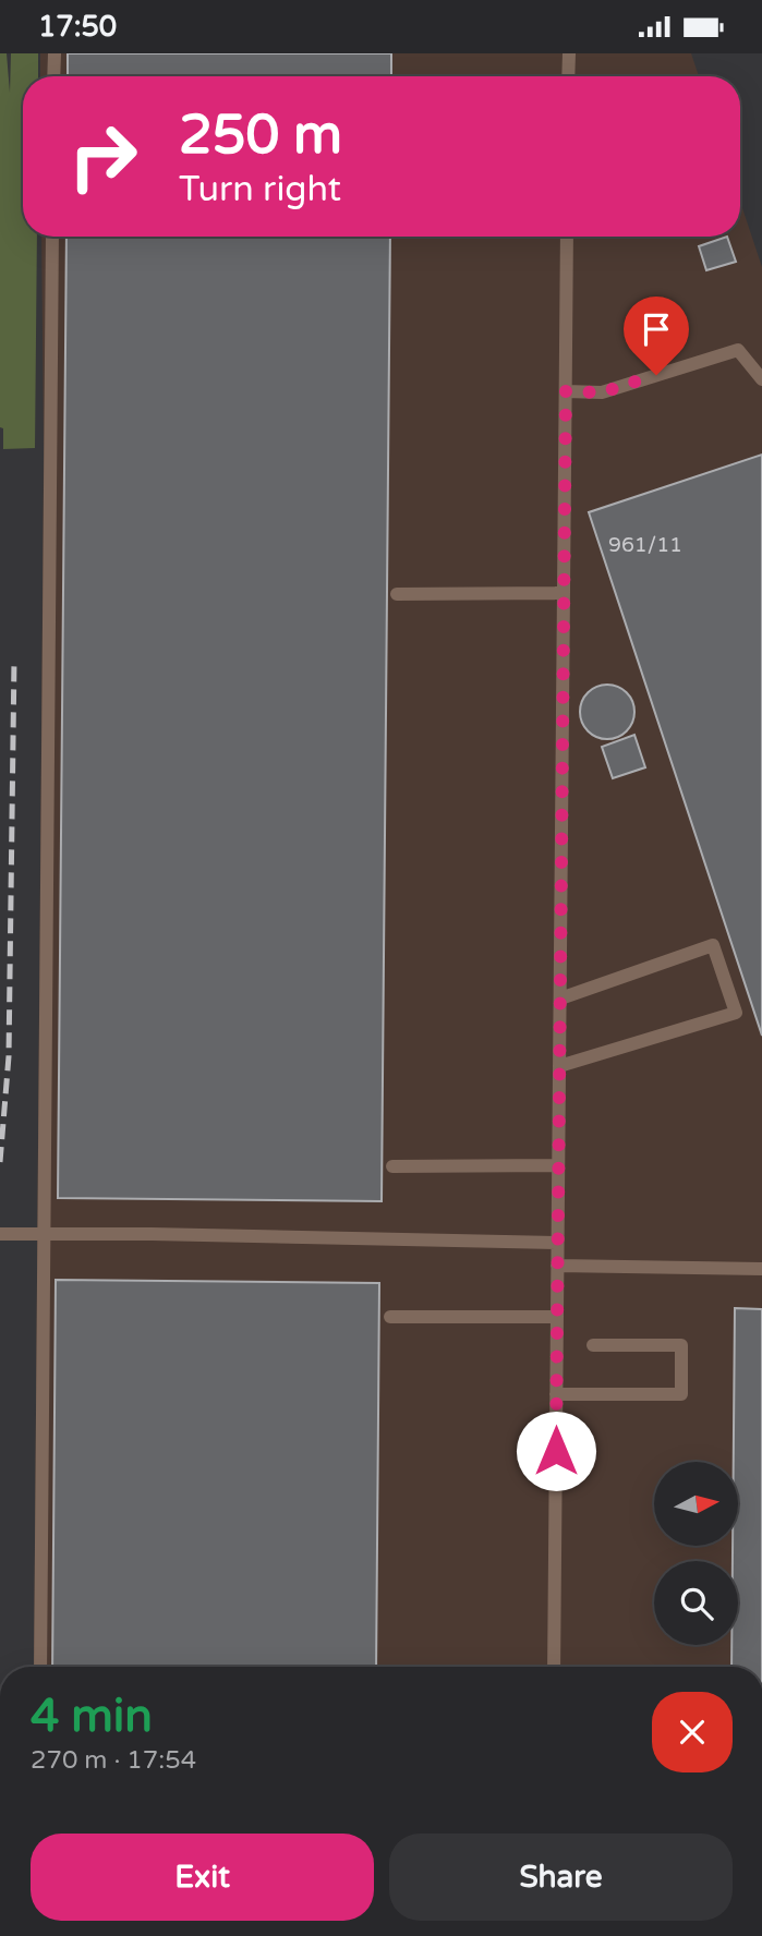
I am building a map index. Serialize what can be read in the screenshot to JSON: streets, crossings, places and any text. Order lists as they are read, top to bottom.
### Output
{
  "house_numbers": ["961/11"],
  "north": "right",
  "page": {
    "status": "17:50",
    "turn": ["250 m", "Turn right"],
    "heading": ["4 min", "270 m · 17:54"],
    "buttons": ["Exit", "Share"]
  }
}
